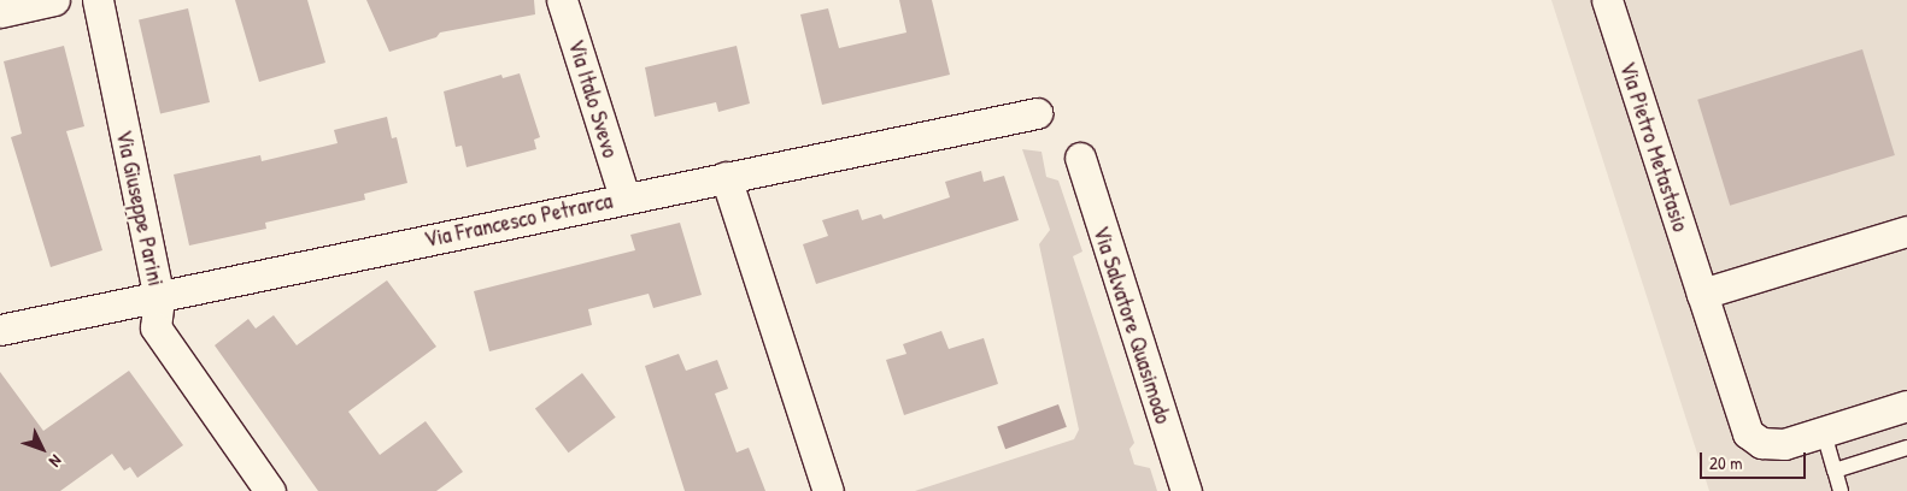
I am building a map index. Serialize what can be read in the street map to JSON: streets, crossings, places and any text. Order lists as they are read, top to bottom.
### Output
{
  "streets": {
    "street": [
      "Via Italo Svevo",
      "Via Pietro Metastasio",
      "Via Giuseppe Parini",
      "Via Francesco Petrarca",
      "Via Salvatore Quasimodo"
    ]
  },
  "crossings": [
    ["Via Italo Svevo", "Via Francesco Petrarca"],
    ["Via Giuseppe Parini", "Via Francesco Petrarca"]
  ],
  "scale_bar": "20 m",
  "north": "bottom right"
}
